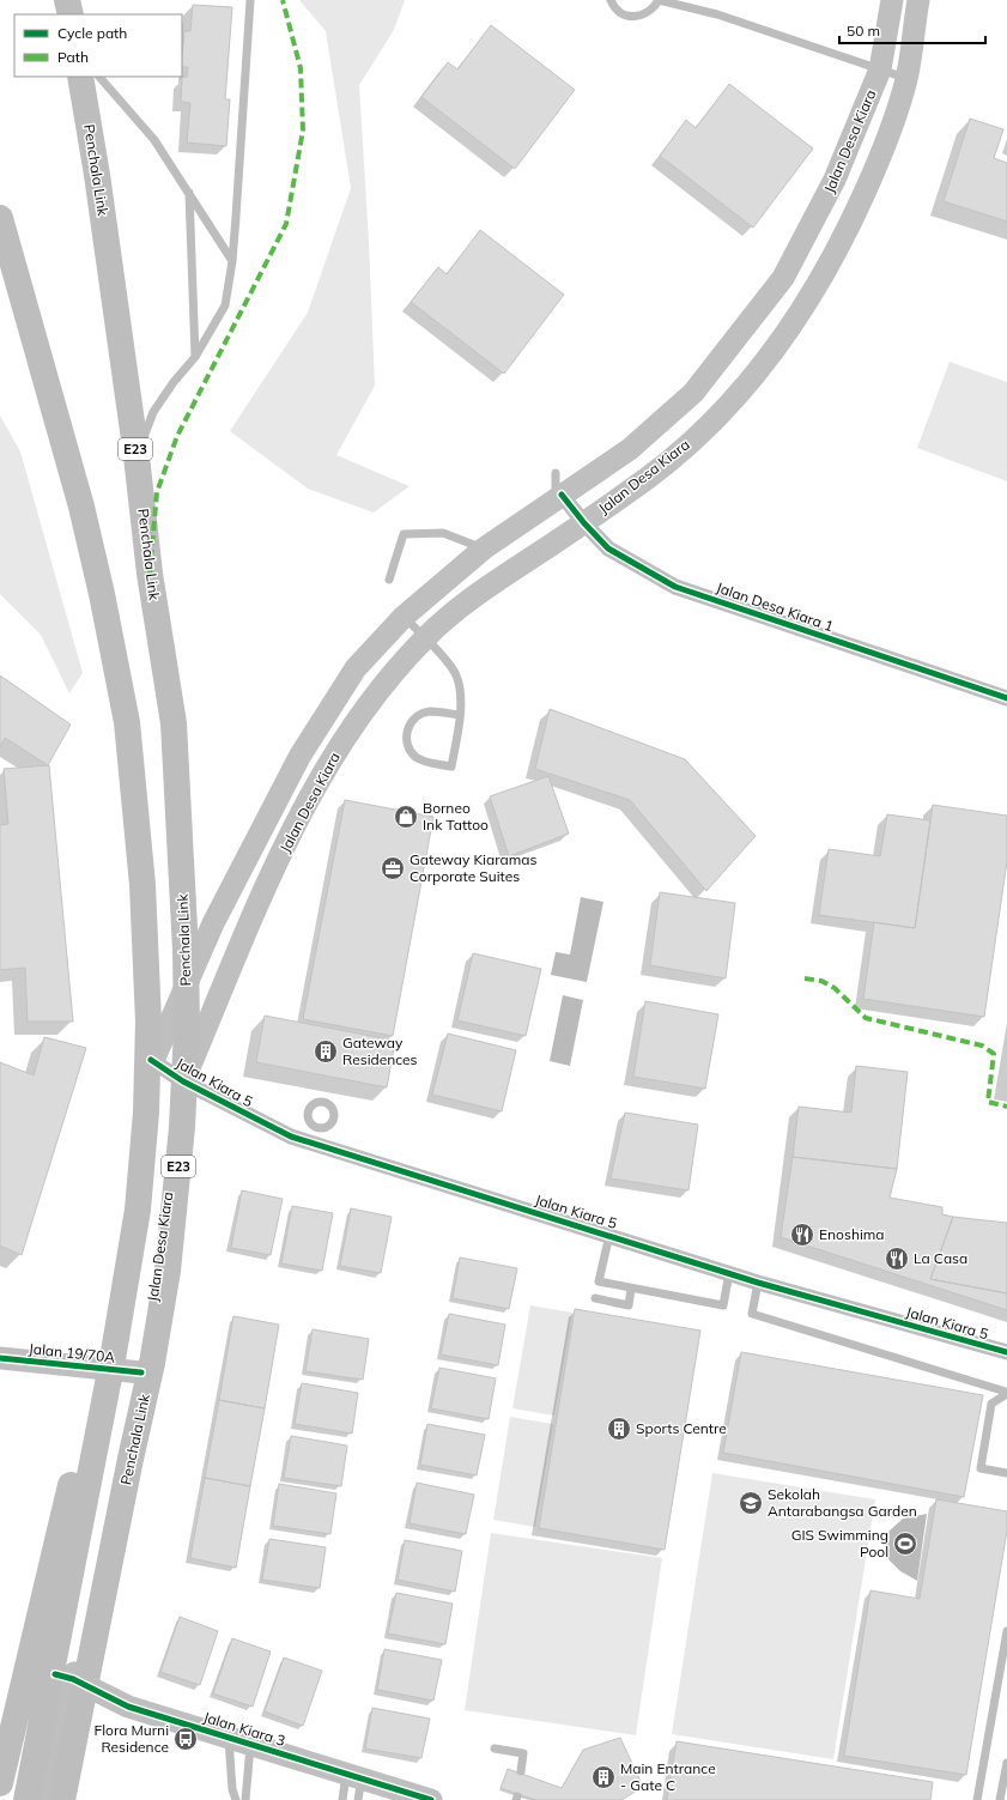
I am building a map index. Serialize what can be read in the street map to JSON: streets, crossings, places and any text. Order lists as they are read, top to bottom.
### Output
{
  "streets": {
    "highway": ["Penchala Link", "E23"],
    "main road": ["Jalan Desa Kiara", "Jalan 19/70A", "Jalan Kiara 3"],
    "street": ["Jalan Desa Kiara 1", "Jalan Kiara 5"]
  },
  "crossings": [
    ["Jalan Desa Kiara", "Jalan Desa Kiara 1"],
    ["Jalan Desa Kiara", "Jalan Kiara 5"],
    ["Jalan Desa Kiara", "Jalan 19/70A"],
    ["Jalan Desa Kiara", "Jalan Kiara 3"]
  ],
  "places": {
    "shop": ["Borneo Ink Tattoo"],
    "office": ["Gateway Kiaramas Corporate Suites"],
    "building": ["Gateway Residences", "Sports Centre", "Main Entrance - Gate C"],
    "restaurant": ["Enoshima", "La Casa"],
    "school or university": ["Sekolah Antarabangsa Garden"],
    "sports": ["GIS Swimming Pool"],
    "bus stop": ["Flora Murni Residence"]
  },
  "legend": ["Cycle path", "Path"],
  "scale_bar": "50 m"
}
